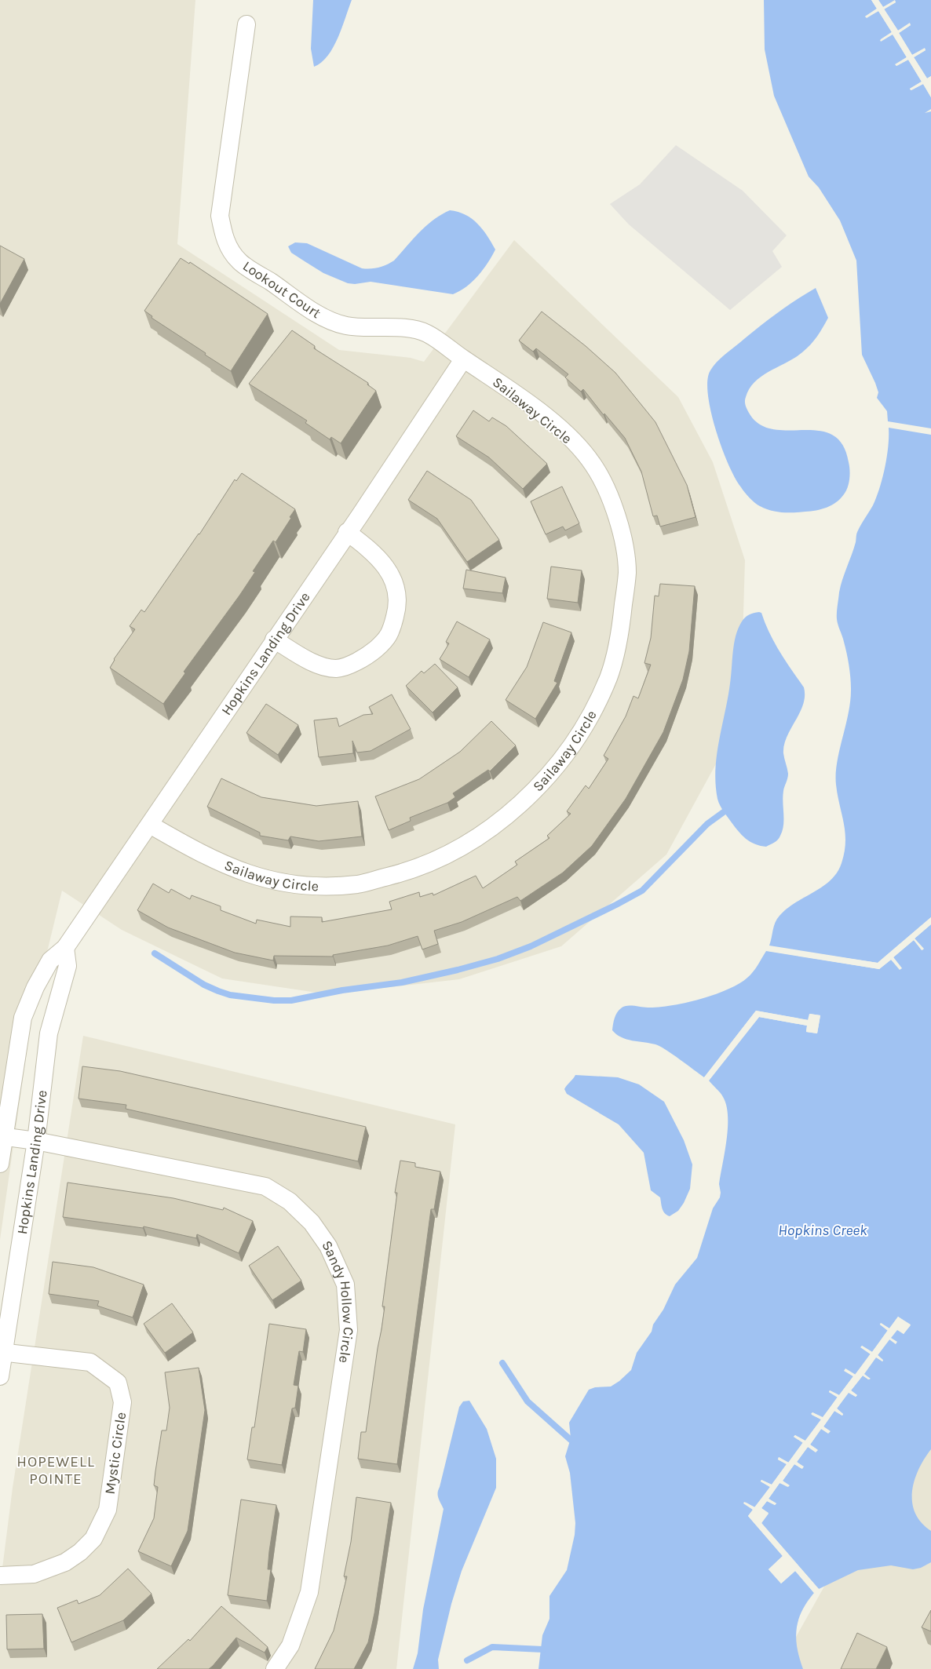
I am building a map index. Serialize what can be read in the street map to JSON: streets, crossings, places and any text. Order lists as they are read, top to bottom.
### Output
{
  "streets": {
    "street": [
      "Lookout Court",
      "Sailaway Circle",
      "Hopkins Landing Drive",
      "Sandy Hollow Circle",
      "Mystic Circle"
    ]
  },
  "crossings": [
    ["Lookout Court", "Sailaway Circle"],
    ["Lookout Court", "Hopkins Landing Drive"],
    ["Sailaway Circle", "Hopkins Landing Drive"],
    ["Hopkins Landing Drive", "Sandy Hollow Circle"],
    ["Hopkins Landing Drive", "Mystic Circle"]
  ],
  "districts": ["HOPEWELL POINTE"],
  "water": ["Hopkins Creek"]
}
